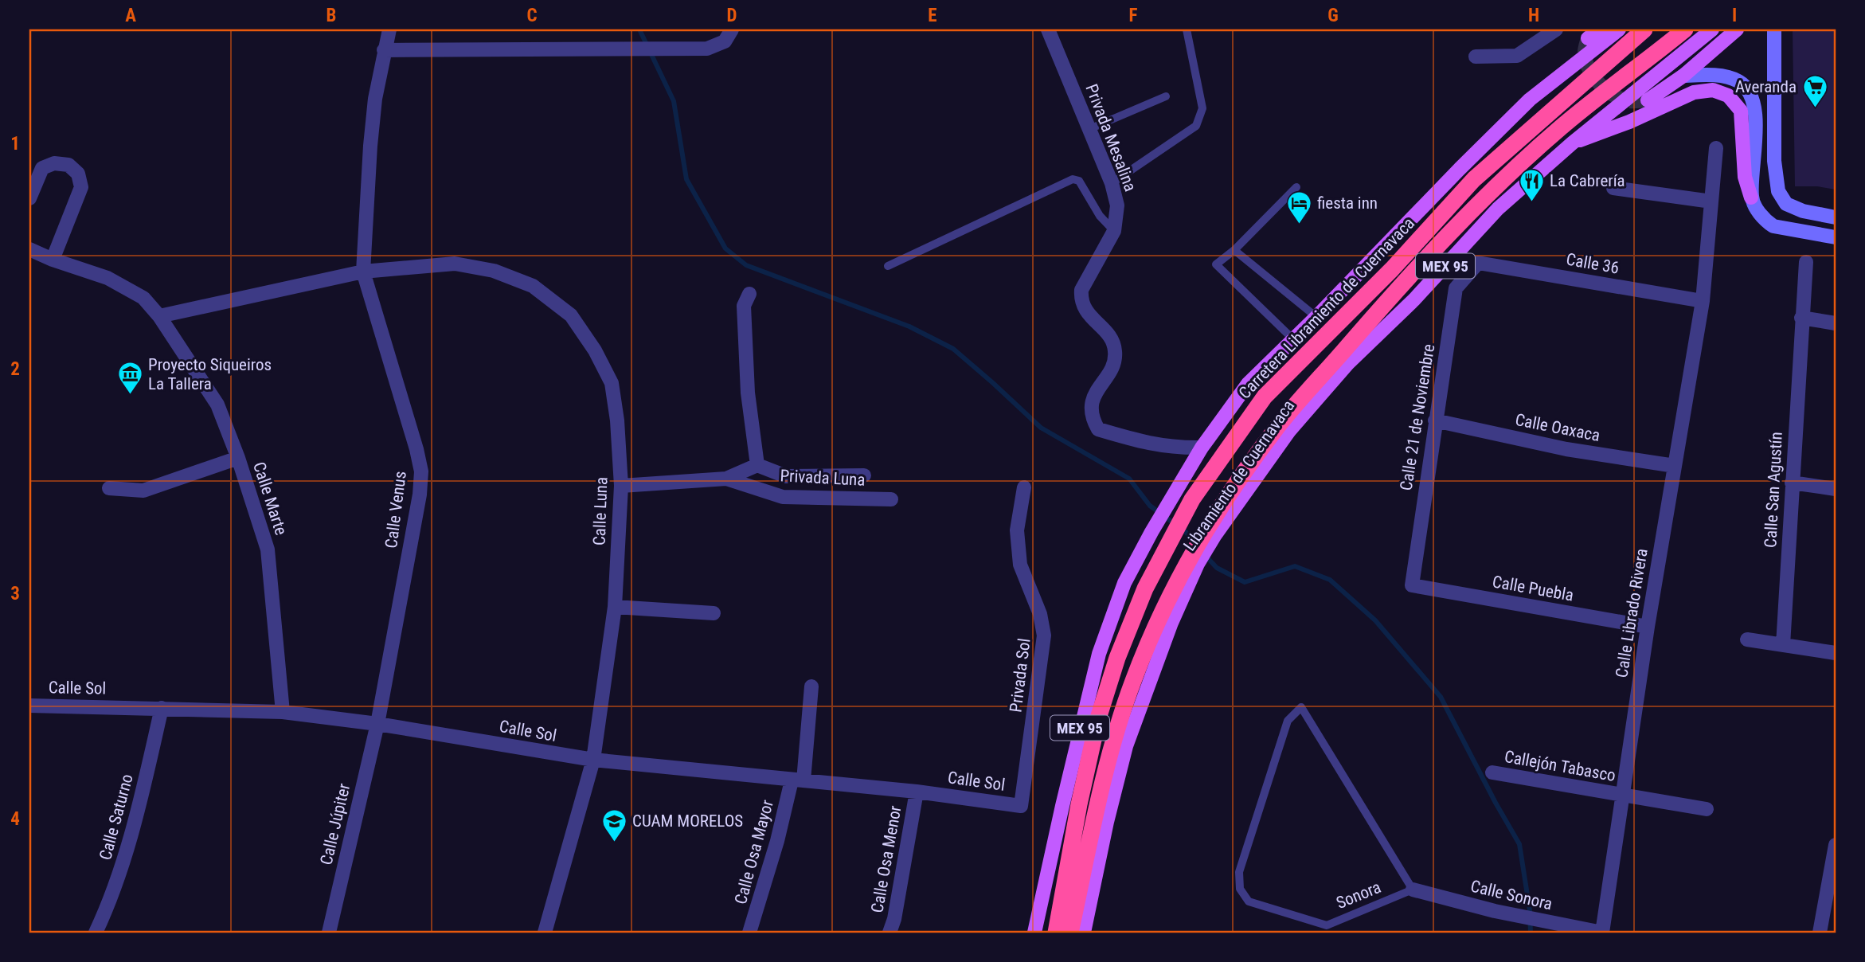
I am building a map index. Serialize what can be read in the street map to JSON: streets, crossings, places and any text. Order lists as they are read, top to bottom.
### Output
{
  "streets": {
    "highway": ["MEX 95", "Carretera Libramiento de Cuernavaca"],
    "main road": ["Libramiento de Cuernavaca"],
    "street": [
      "Privada Mesalina",
      "Calle 36",
      "Calle 21 de Noviembre",
      "Calle Oaxaca",
      "Privada Luna",
      "Calle San Agustín",
      "Calle Marte",
      "Calle Venus",
      "Calle Luna",
      "Calle Puebla",
      "Calle Librado Rivera",
      "Privada Sol",
      "Calle Sol",
      "Callejón Tabasco",
      "Calle Saturno",
      "Calle Júpiter",
      "Calle Osa Mayor",
      "Calle Osa Menor",
      "Calle Sonora"
    ],
    "lane": ["Sonora"]
  },
  "crossings": [
    ["Privada Mesalina", "MEX 95"],
    ["Calle 36", "Calle 21 de Noviembre"],
    ["Calle 36", "Calle Librado Rivera"],
    ["MEX 95", "Libramiento de Cuernavaca"],
    ["Calle 21 de Noviembre", "Calle Oaxaca"],
    ["Calle 21 de Noviembre", "Calle Puebla"],
    ["Calle Oaxaca", "Calle Librado Rivera"],
    ["Privada Luna", "Calle Luna"],
    ["Calle Marte", "Calle Sol"],
    ["Calle Venus", "Calle Luna"],
    ["Calle Venus", "Calle Sol"],
    ["Calle Venus", "Calle Júpiter"],
    ["Calle Luna", "Calle Sol"],
    ["Calle Puebla", "Calle Librado Rivera"],
    ["Calle Librado Rivera", "Callejón Tabasco"],
    ["Calle Librado Rivera", "Calle Sonora"],
    ["Privada Sol", "Calle Sol"],
    ["Calle Sol", "Calle Saturno"],
    ["Calle Sol", "Calle Júpiter"],
    ["Calle Sol", "Calle Osa Mayor"],
    ["Calle Sol", "Calle Osa Menor"],
    ["Sonora", "Calle Sonora"]
  ],
  "places": {
    "supermarket": ["Averanda"],
    "restaurant": ["La Cabrería"],
    "hotel": ["fiesta inn"],
    "museum": ["Proyecto Siqueiros La Tallera"],
    "school or university": ["CUAM MORELOS"]
  },
  "grid": {
    "columns": [
      "A",
      "B",
      "C",
      "D",
      "E",
      "F",
      "G",
      "H",
      "I"
    ],
    "rows": [
      "1",
      "2",
      "3",
      "4"
    ]
  }
}
